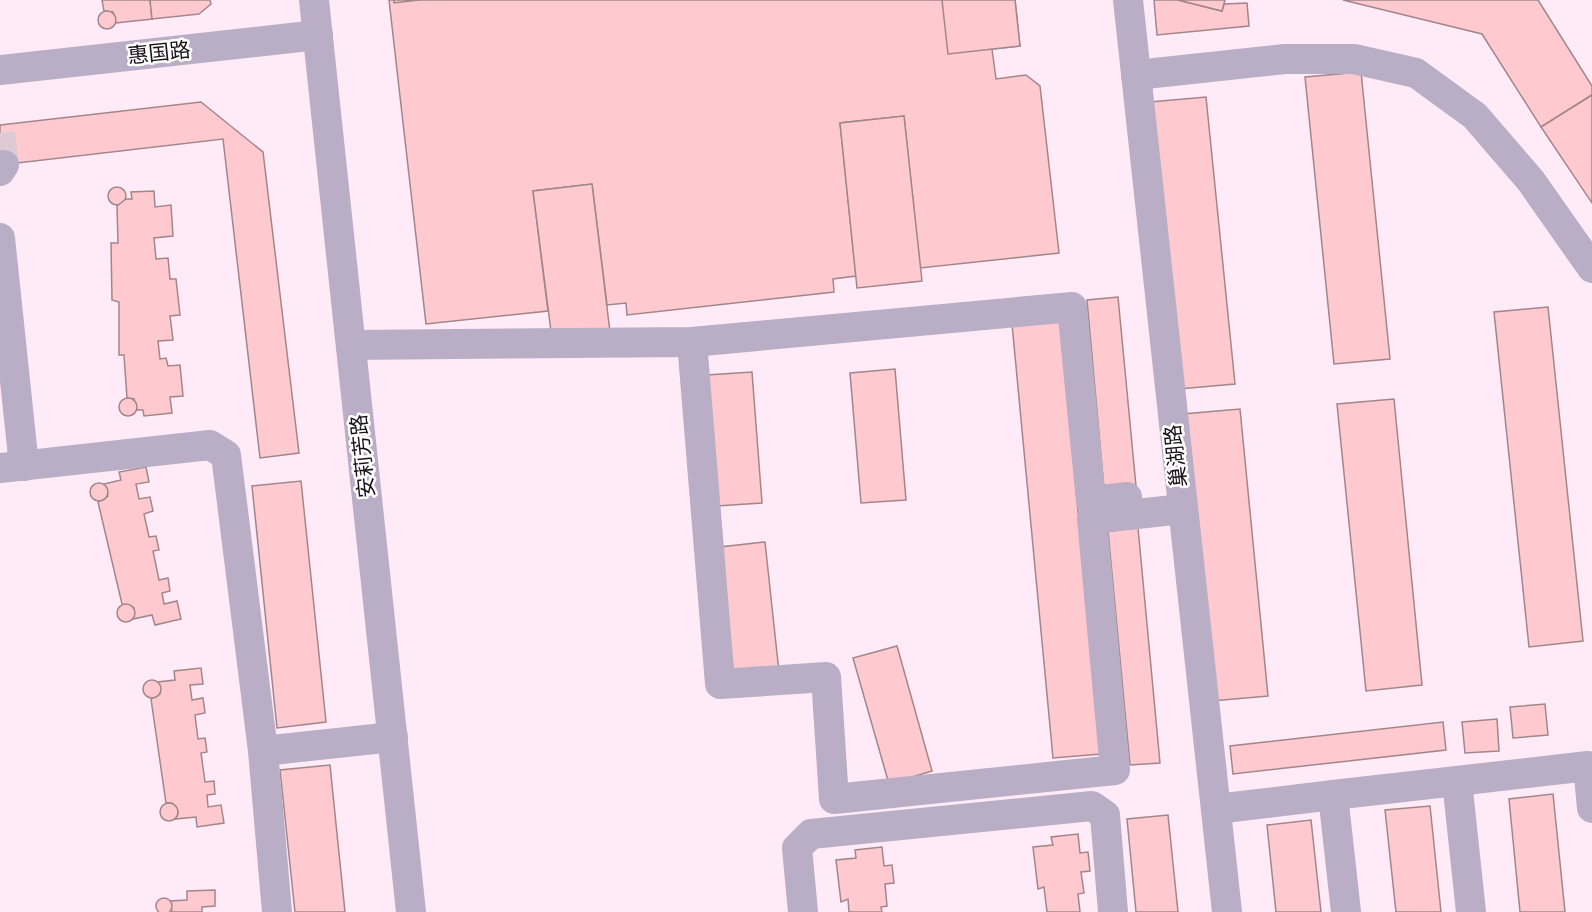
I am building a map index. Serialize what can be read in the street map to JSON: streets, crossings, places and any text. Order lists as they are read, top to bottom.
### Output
{
  "streets": {
    "street": ["惠国路", "安莉芳路", "巢湖路"]
  },
  "crossings": [
    ["惠国路", "安莉芳路"]
  ]
}
